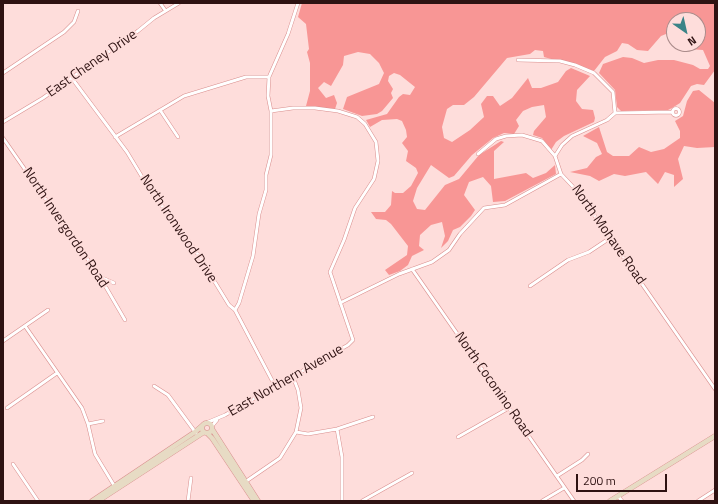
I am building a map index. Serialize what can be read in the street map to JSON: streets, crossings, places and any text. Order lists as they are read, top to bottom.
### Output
{
  "streets": {
    "street": [
      "East Cheney Drive",
      "North Invergordon Road",
      "North Ironwood Drive",
      "North Mohave Road",
      "East Northern Avenue",
      "North Coconino Road"
    ]
  },
  "crossings": [
    ["East Cheney Drive", "North Ironwood Drive"],
    ["North Ironwood Drive", "East Northern Avenue"]
  ],
  "scale_bar": "200 m",
  "north": "bottom right"
}
